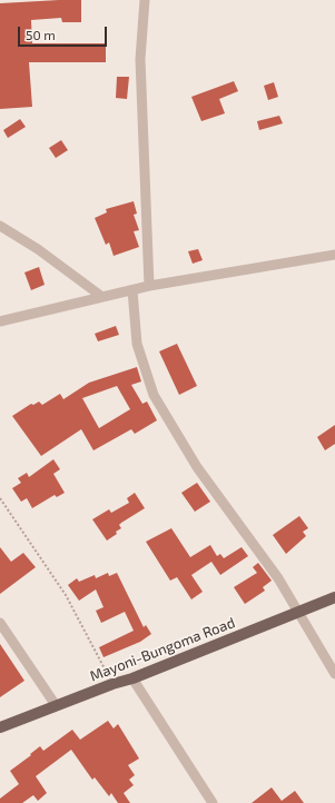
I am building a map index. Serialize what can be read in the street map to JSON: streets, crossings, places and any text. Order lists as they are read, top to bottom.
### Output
{
  "streets": {
    "main road": ["Mayoni-Bungoma Road"]
  },
  "scale_bar": "50 m"
}
